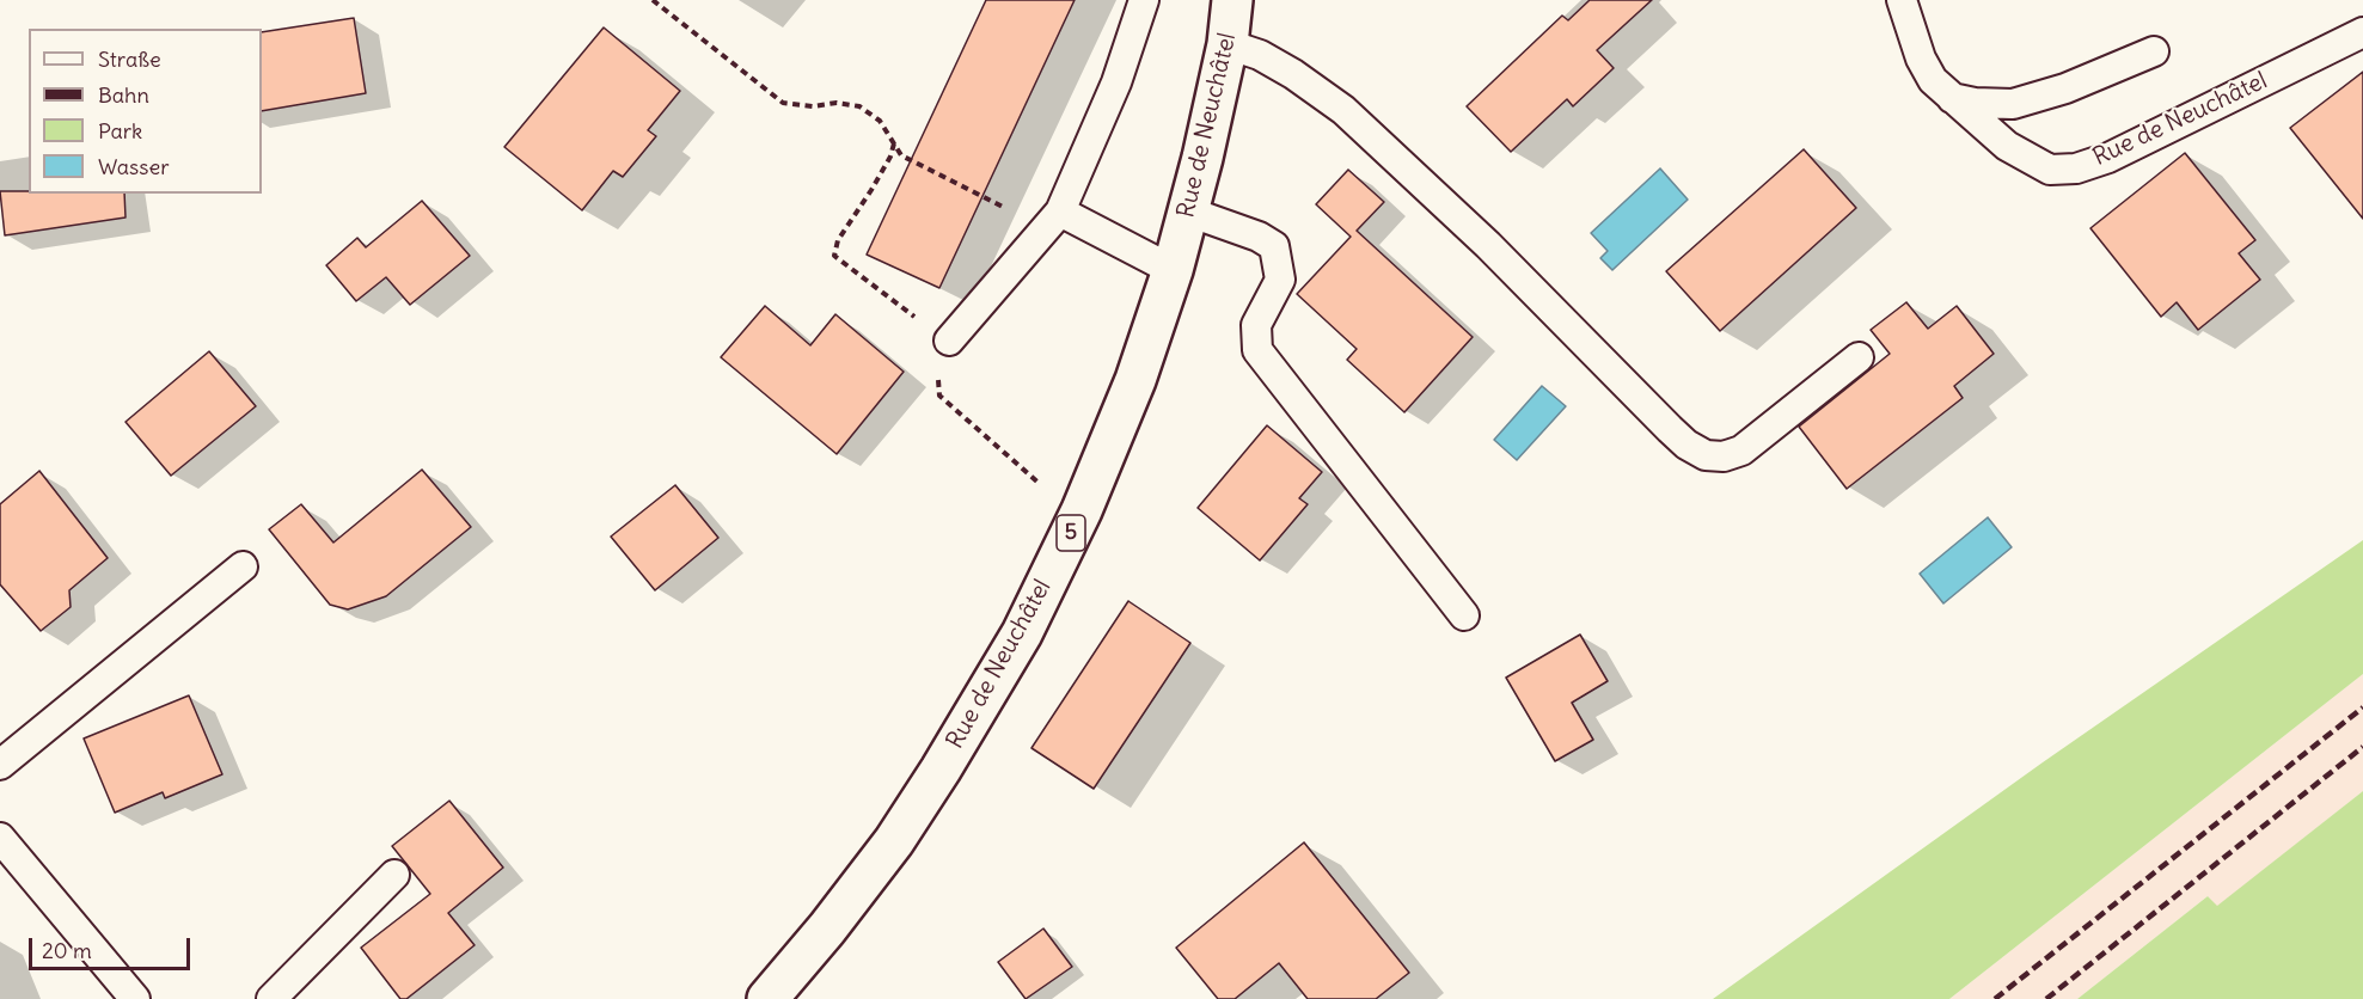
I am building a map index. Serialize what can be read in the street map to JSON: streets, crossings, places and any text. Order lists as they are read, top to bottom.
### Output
{
  "streets": {
    "main road": ["Rue de Neuchâtel", "5"]
  },
  "legend": [
    "Straße",
    "Bahn",
    "Park",
    "Wasser"
  ],
  "scale_bar": "20 m"
}
